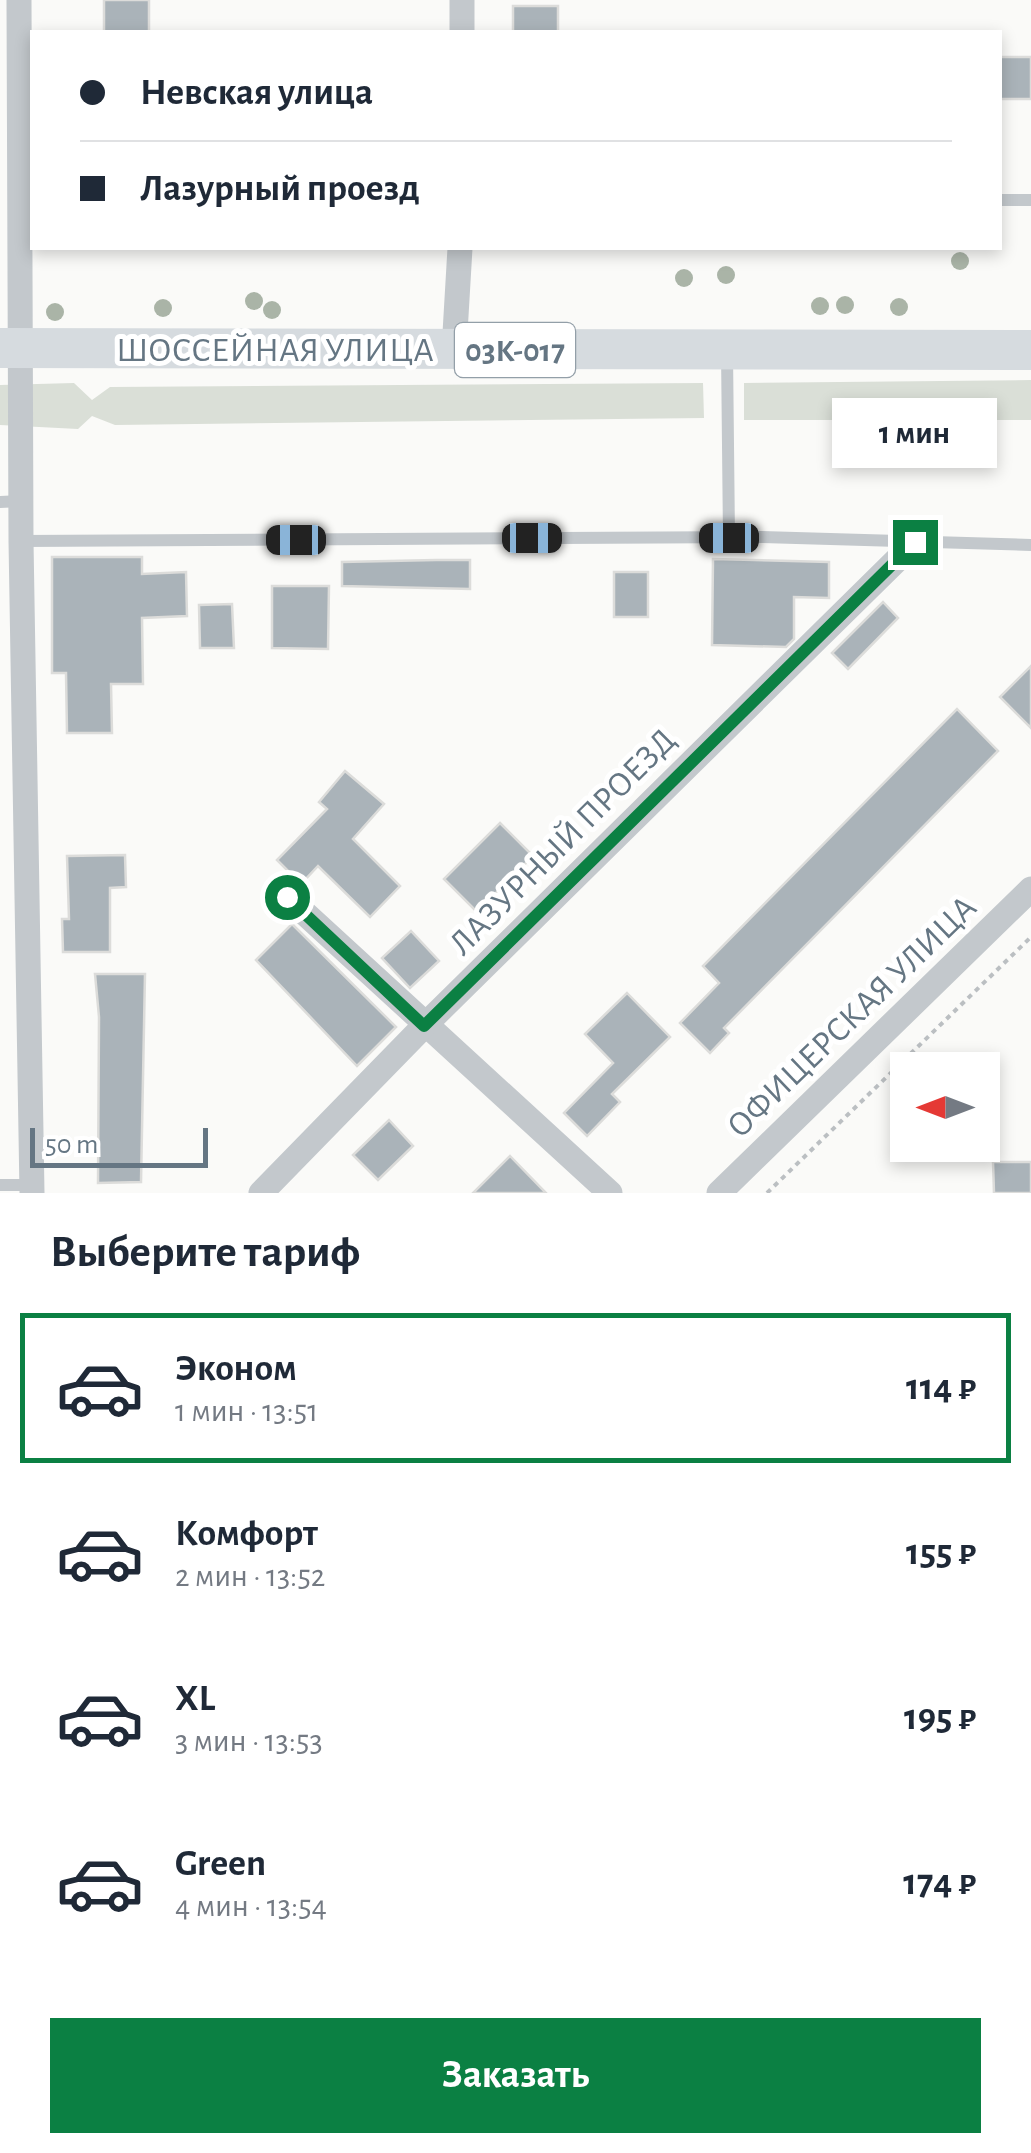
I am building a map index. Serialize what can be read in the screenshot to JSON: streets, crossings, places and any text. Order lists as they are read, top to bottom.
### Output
{
  "streets": {
    "main road": ["ШОССЕЙНАЯ УЛИЦА", "03К-017"],
    "street": ["ЛАЗУРНЫЙ ПРОЕЗД", "ОФИЦЕРСКАЯ УЛИЦА"]
  },
  "scale_bar": "50 m",
  "north": "left",
  "page": {
    "banner": ["Невская улица", "Лазурный проезд"],
    "bubble": "1 мин",
    "scale": "50 m",
    "heading": "Выберите тариф",
    "list": [
      {
        "name": "Эконом",
        "note": "1 мин · 13:51",
        "value": "114 ₽"
      },
      {
        "name": "Комфорт",
        "note": "2 мин · 13:52",
        "value": "155 ₽"
      },
      {
        "name": "XL",
        "note": "3 мин · 13:53",
        "value": "195 ₽"
      },
      {
        "name": "Green",
        "note": "4 мин · 13:54",
        "value": "174 ₽"
      }
    ],
    "buttons": "Заказать"
  }
}
